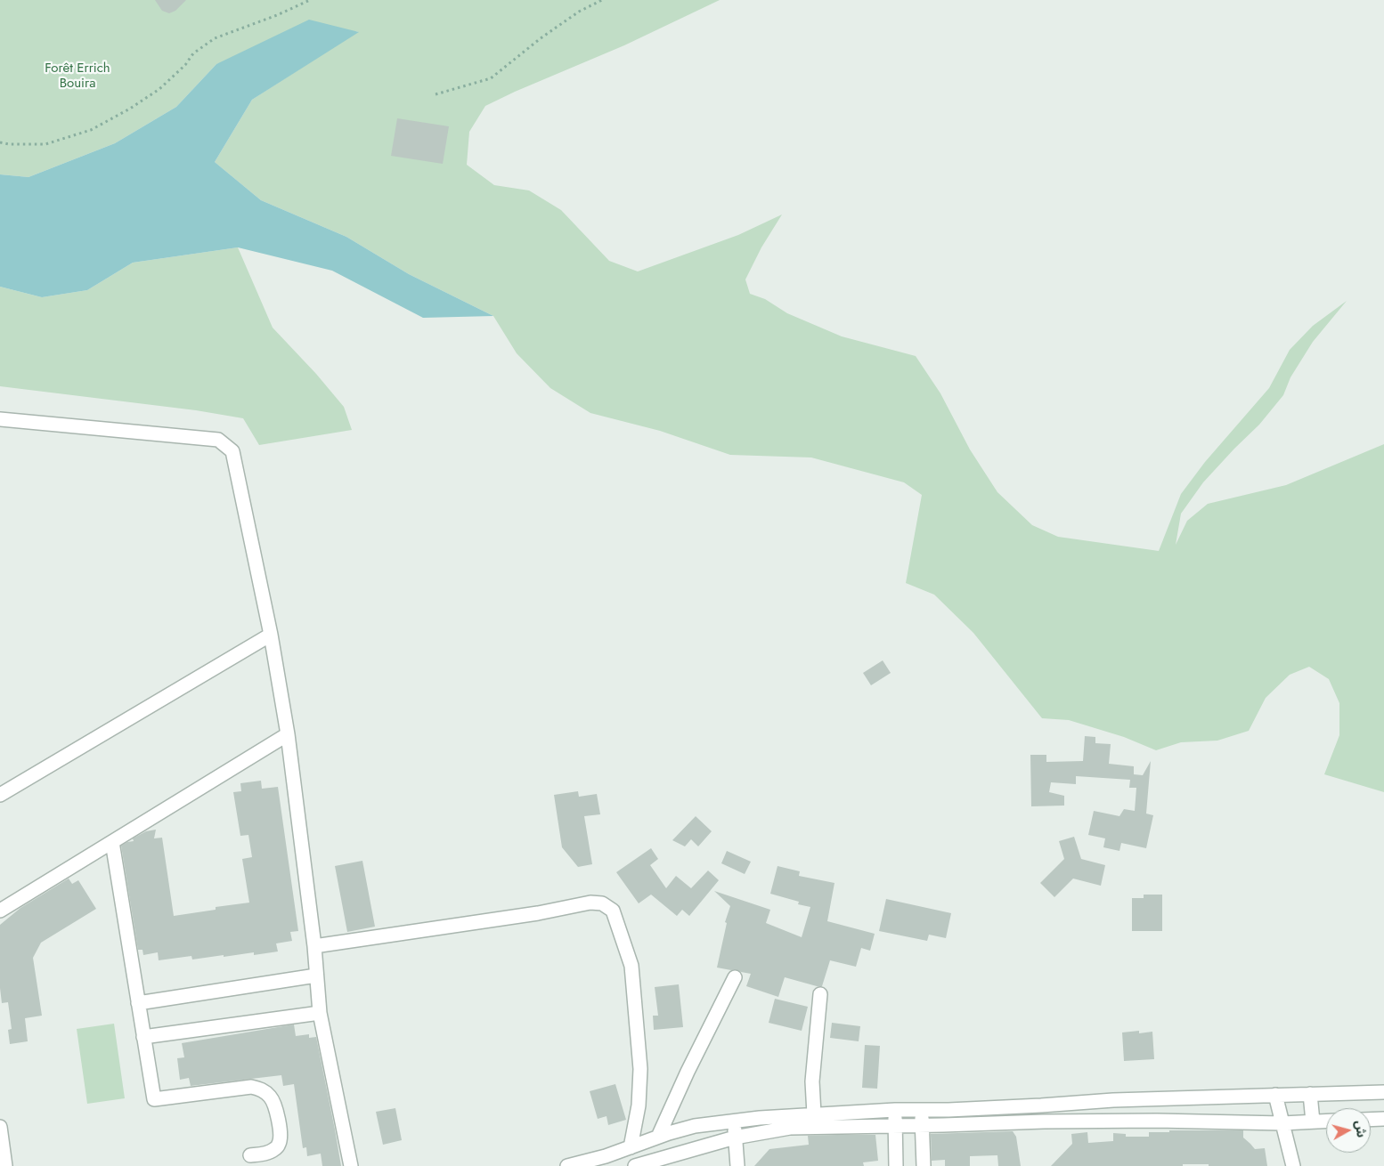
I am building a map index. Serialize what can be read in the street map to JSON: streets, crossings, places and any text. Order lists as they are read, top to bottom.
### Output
{
  "parks": ["Forêt Errich Bouira"],
  "north": "right"
}
